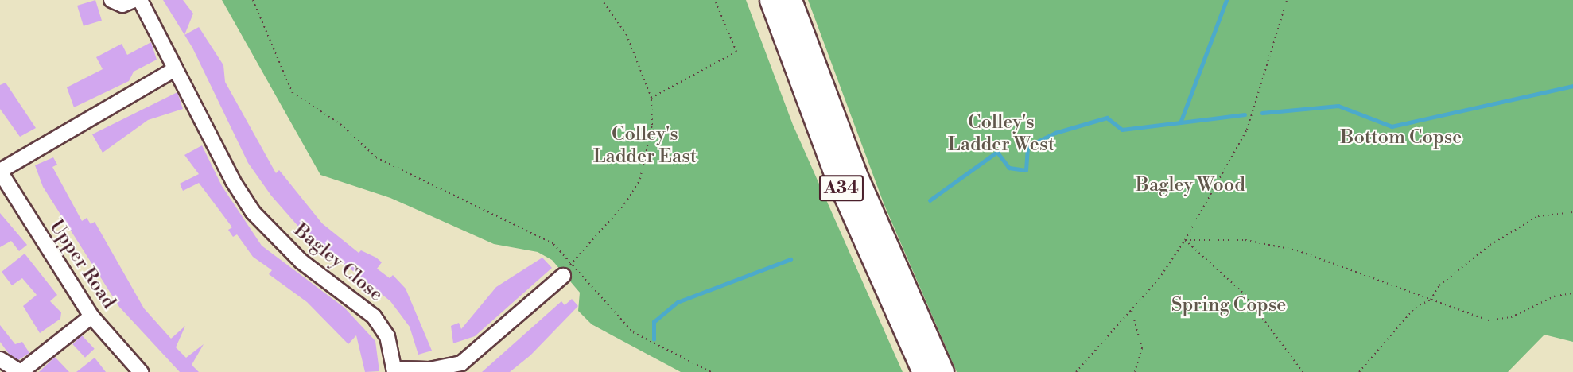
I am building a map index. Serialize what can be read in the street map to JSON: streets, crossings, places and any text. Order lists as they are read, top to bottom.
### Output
{
  "streets": {
    "highway": ["A34"],
    "street": ["Bagley Close", "Upper Road"]
  },
  "parks": [
    "Colley's Ladder West",
    "Colley's Ladder East",
    "Bottom Copse",
    "Bagley Wood",
    "Spring Copse"
  ]
}
